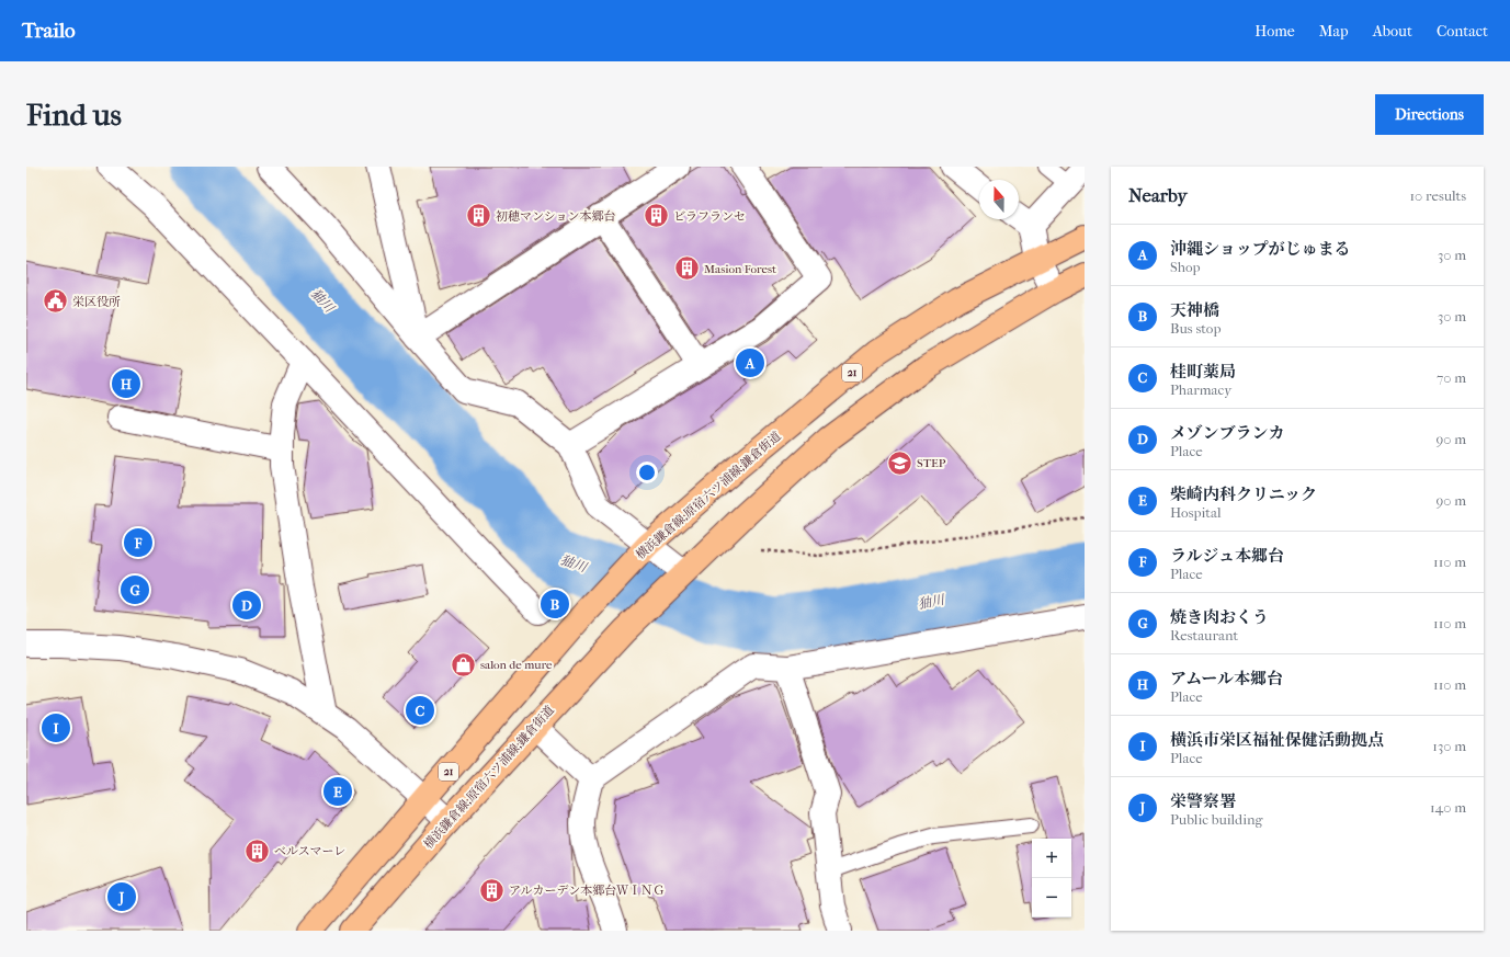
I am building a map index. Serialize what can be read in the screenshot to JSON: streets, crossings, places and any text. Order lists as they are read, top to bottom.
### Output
{
  "streets": {
    "main road": ["21", "横浜鎌倉線;原宿六ツ浦線;鎌倉街道"]
  },
  "water": ["㹨川"],
  "places": {
    "building": [
      "初穂マンション本郷台",
      "ビラフランセ",
      "Masion Forest",
      "ベルスマーレ",
      "アルカーデン本郷台ＷＩＮＧ"
    ],
    "public building": ["栄区役所"],
    "school or university": ["STEP"],
    "shop": ["salon de mure"]
  },
  "north": "top",
  "page": {
    "header": "Trailo",
    "nav": [
      "Home",
      "Map",
      "About",
      "Contact"
    ],
    "buttons": "Directions",
    "title": "Find us",
    "heading": ["Nearby", "10 results"],
    "list": [
      {
        "mark": "A",
        "name": "沖縄ショップがじゅまる",
        "note": "Shop",
        "value": "30 m"
      },
      {
        "mark": "B",
        "name": "天神橋",
        "note": "Bus stop",
        "value": "30 m"
      },
      {
        "mark": "C",
        "name": "桂町薬局",
        "note": "Pharmacy",
        "value": "70 m"
      },
      {
        "mark": "D",
        "name": "メゾンブランカ",
        "note": "Place",
        "value": "90 m"
      },
      {
        "mark": "E",
        "name": "柴崎内科クリニック",
        "note": "Hospital",
        "value": "90 m"
      },
      {
        "mark": "F",
        "name": "ラルジュ本郷台",
        "note": "Place",
        "value": "110 m"
      },
      {
        "mark": "G",
        "name": "焼き肉おくう",
        "note": "Restaurant",
        "value": "110 m"
      },
      {
        "mark": "H",
        "name": "アムール本郷台",
        "note": "Place",
        "value": "110 m"
      },
      {
        "mark": "I",
        "name": "横浜市栄区福祉保健活動拠点",
        "note": "Place",
        "value": "130 m"
      },
      {
        "mark": "J",
        "name": "栄警察署",
        "note": "Public building",
        "value": "140 m"
      }
    ],
    "pins": [
      "A",
      "H",
      "F",
      "G",
      "B",
      "D",
      "C",
      "I",
      "E",
      "J"
    ],
    "map_buttons": ["+", "−"]
  }
}
